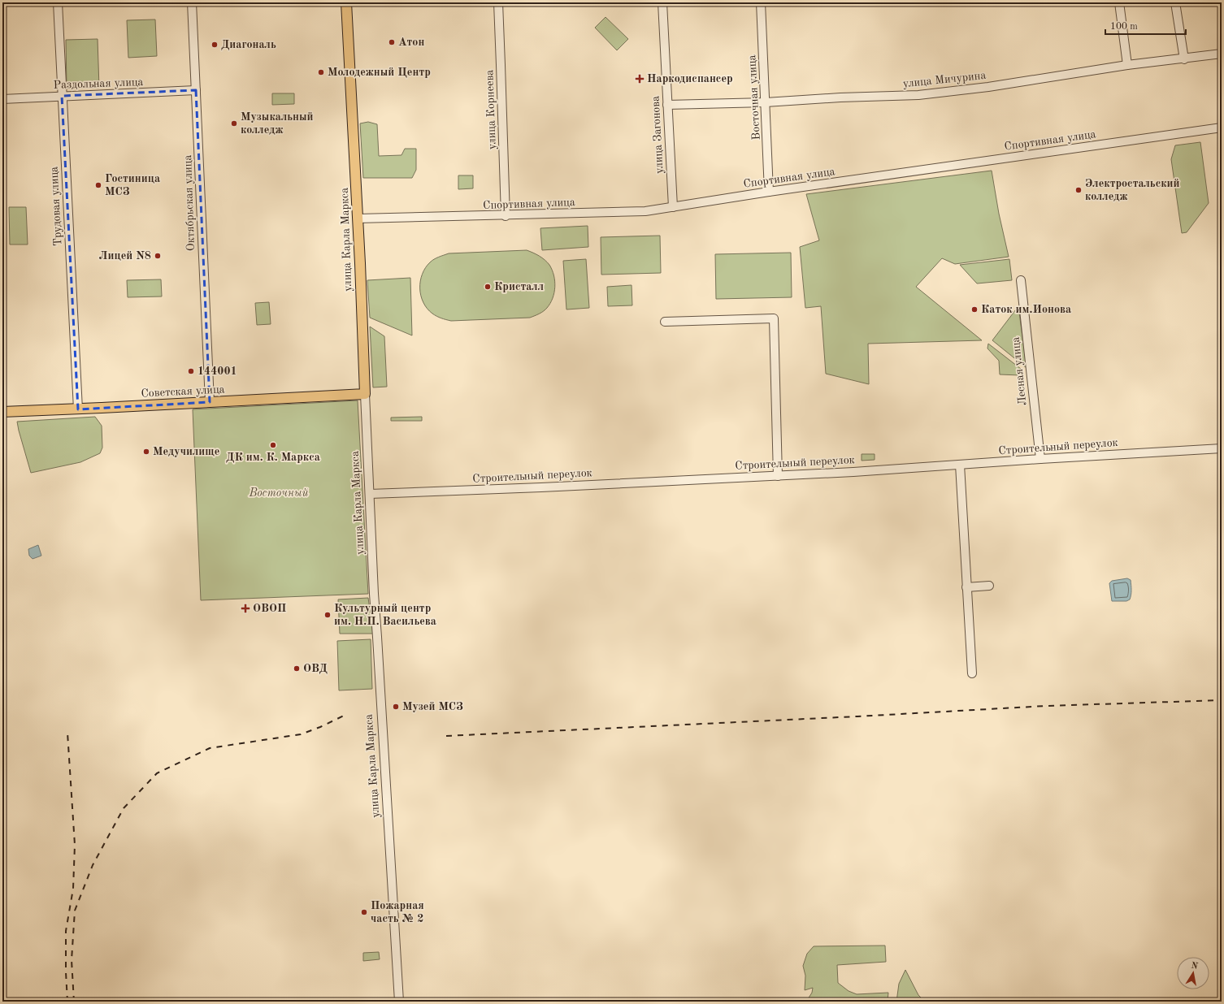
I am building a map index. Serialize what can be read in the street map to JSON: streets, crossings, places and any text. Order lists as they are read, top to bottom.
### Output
{
  "streets": {
    "main road": ["улица Карла Маркса", "Советская улица"],
    "street": [
      "улица Мичурина",
      "Раздольная улица",
      "Восточная улица",
      "улица Корнеева",
      "улица Загонова",
      "Спортивная улица",
      "Октябрьская улица",
      "Трудовая улица",
      "Лесная улица",
      "Строительный переулок"
    ]
  },
  "crossings": [
    ["улица Мичурина", "Восточная улица"],
    ["улица Мичурина", "улица Загонова"],
    ["Раздольная улица", "Октябрьская улица"],
    ["Раздольная улица", "Трудовая улица"],
    ["Восточная улица", "Спортивная улица"],
    ["улица Корнеева", "Спортивная улица"],
    ["улица Загонова", "Спортивная улица"],
    ["Спортивная улица", "улица Карла Маркса"],
    ["Октябрьская улица", "Советская улица"],
    ["Трудовая улица", "Советская улица"],
    ["улица Карла Маркса", "Советская улица"],
    ["улица Карла Маркса", "Строительный переулок"],
    ["Лесная улица", "Строительный переулок"]
  ],
  "parks": ["Восточный"],
  "places": {
    "other": [
      "Атон",
      "Диагональ",
      "Молодежный Центр",
      "Музыкальный колледж",
      "Гостиница МСЗ",
      "Электростальский колледж",
      "Лицей N8",
      "Кристалл",
      "Каток им.Ионова",
      "144001",
      "ДК им. К. Маркса",
      "Медучилище",
      "Культурный центр им. Н.П. Васильева",
      "ОВД",
      "Музей МСЗ",
      "Пожарная часть № 2"
    ],
    "health": ["Наркодиспансер", "ОВОП"]
  },
  "scale_bar": "100 m",
  "north": "top"
}
